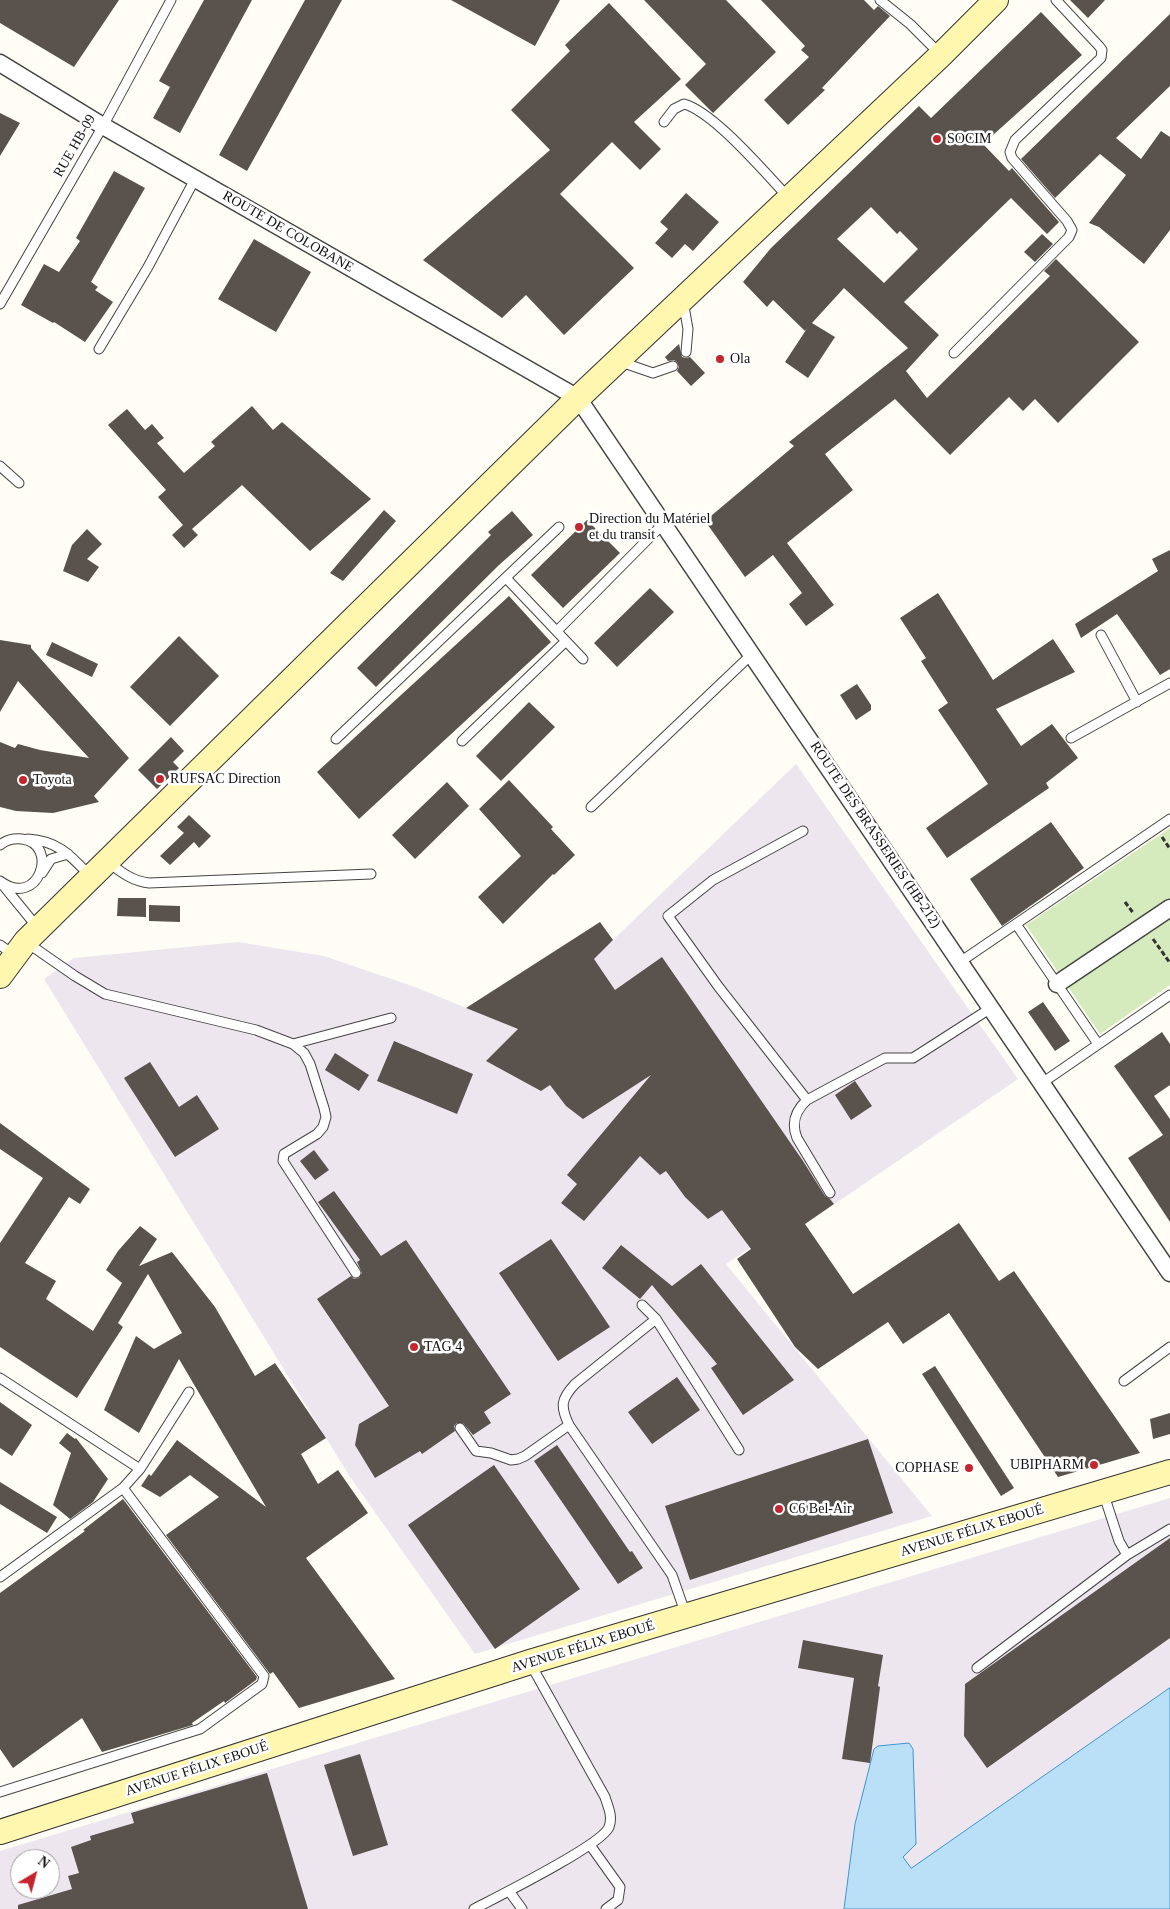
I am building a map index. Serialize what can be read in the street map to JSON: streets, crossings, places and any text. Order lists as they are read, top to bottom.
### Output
{
  "streets": {
    "street": ["ROUTE DE COLOBANE", "ROUTE DES BRASSERIES (HB-212)", "AVENUE FÉLIX EBOUÉ"],
    "lane": ["RUE HB-09"]
  },
  "crossings": [
    ["RUE HB-09", "ROUTE DE COLOBANE"],
    ["ROUTE DE COLOBANE", "ROUTE DES BRASSERIES (HB-212)"]
  ],
  "places": [
    "SOCIM",
    "Ola",
    "Direction du Matériel et du transit",
    "RUFSAC Direction",
    "Toyota",
    "TAG 4",
    "UBIPHARM",
    "COPHASE",
    "C6 Bel-Air"
  ],
  "north": "top right"
}
